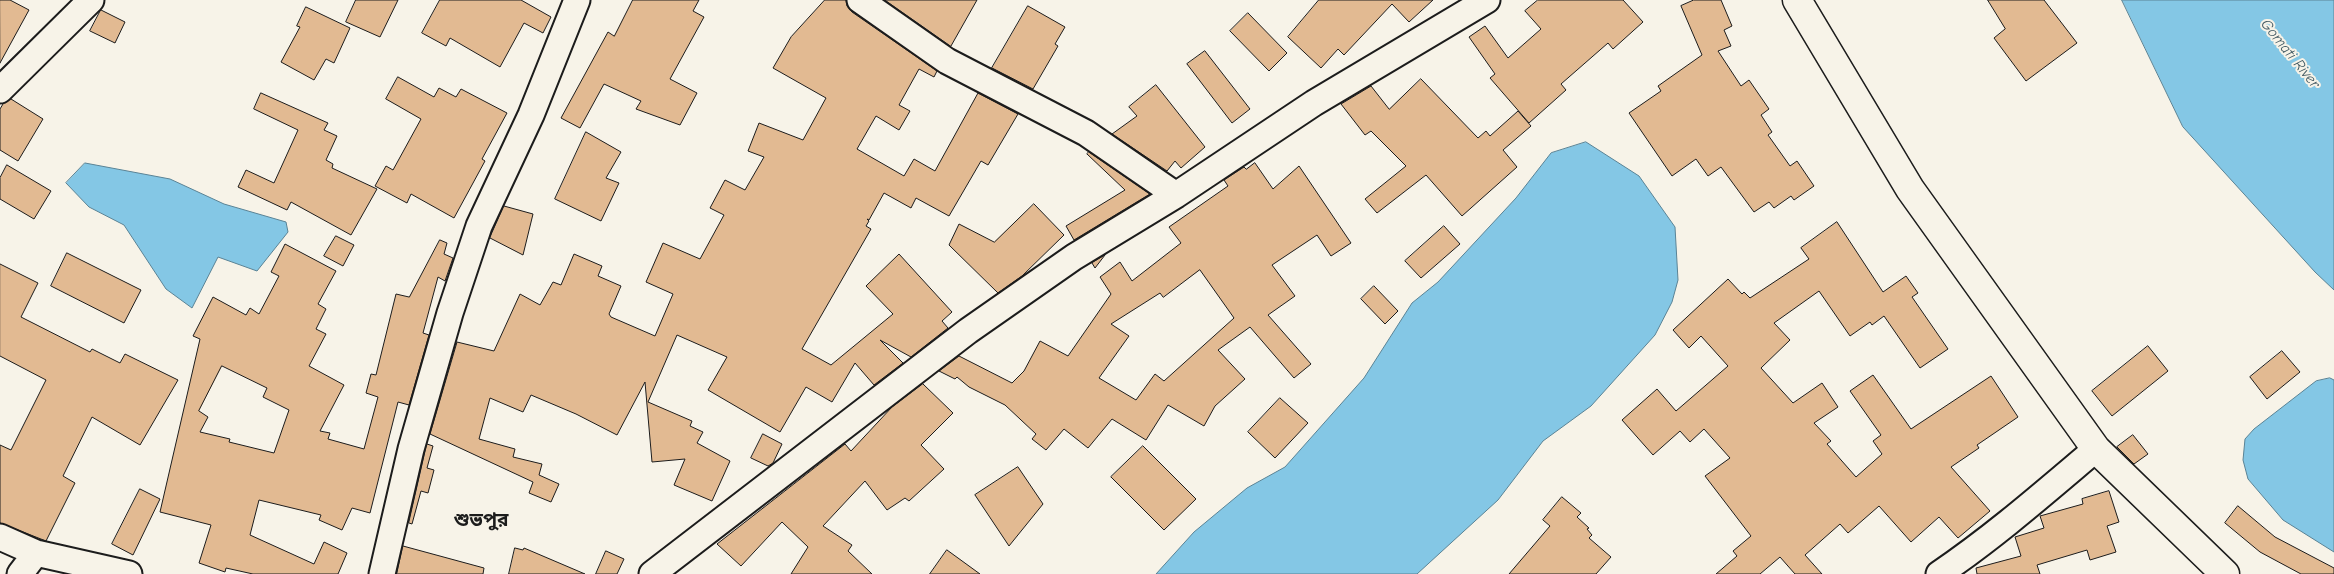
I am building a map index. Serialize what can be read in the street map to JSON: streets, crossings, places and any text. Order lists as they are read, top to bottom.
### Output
{
  "districts": ["শুভপুর"],
  "water": ["Gomati River"]
}
